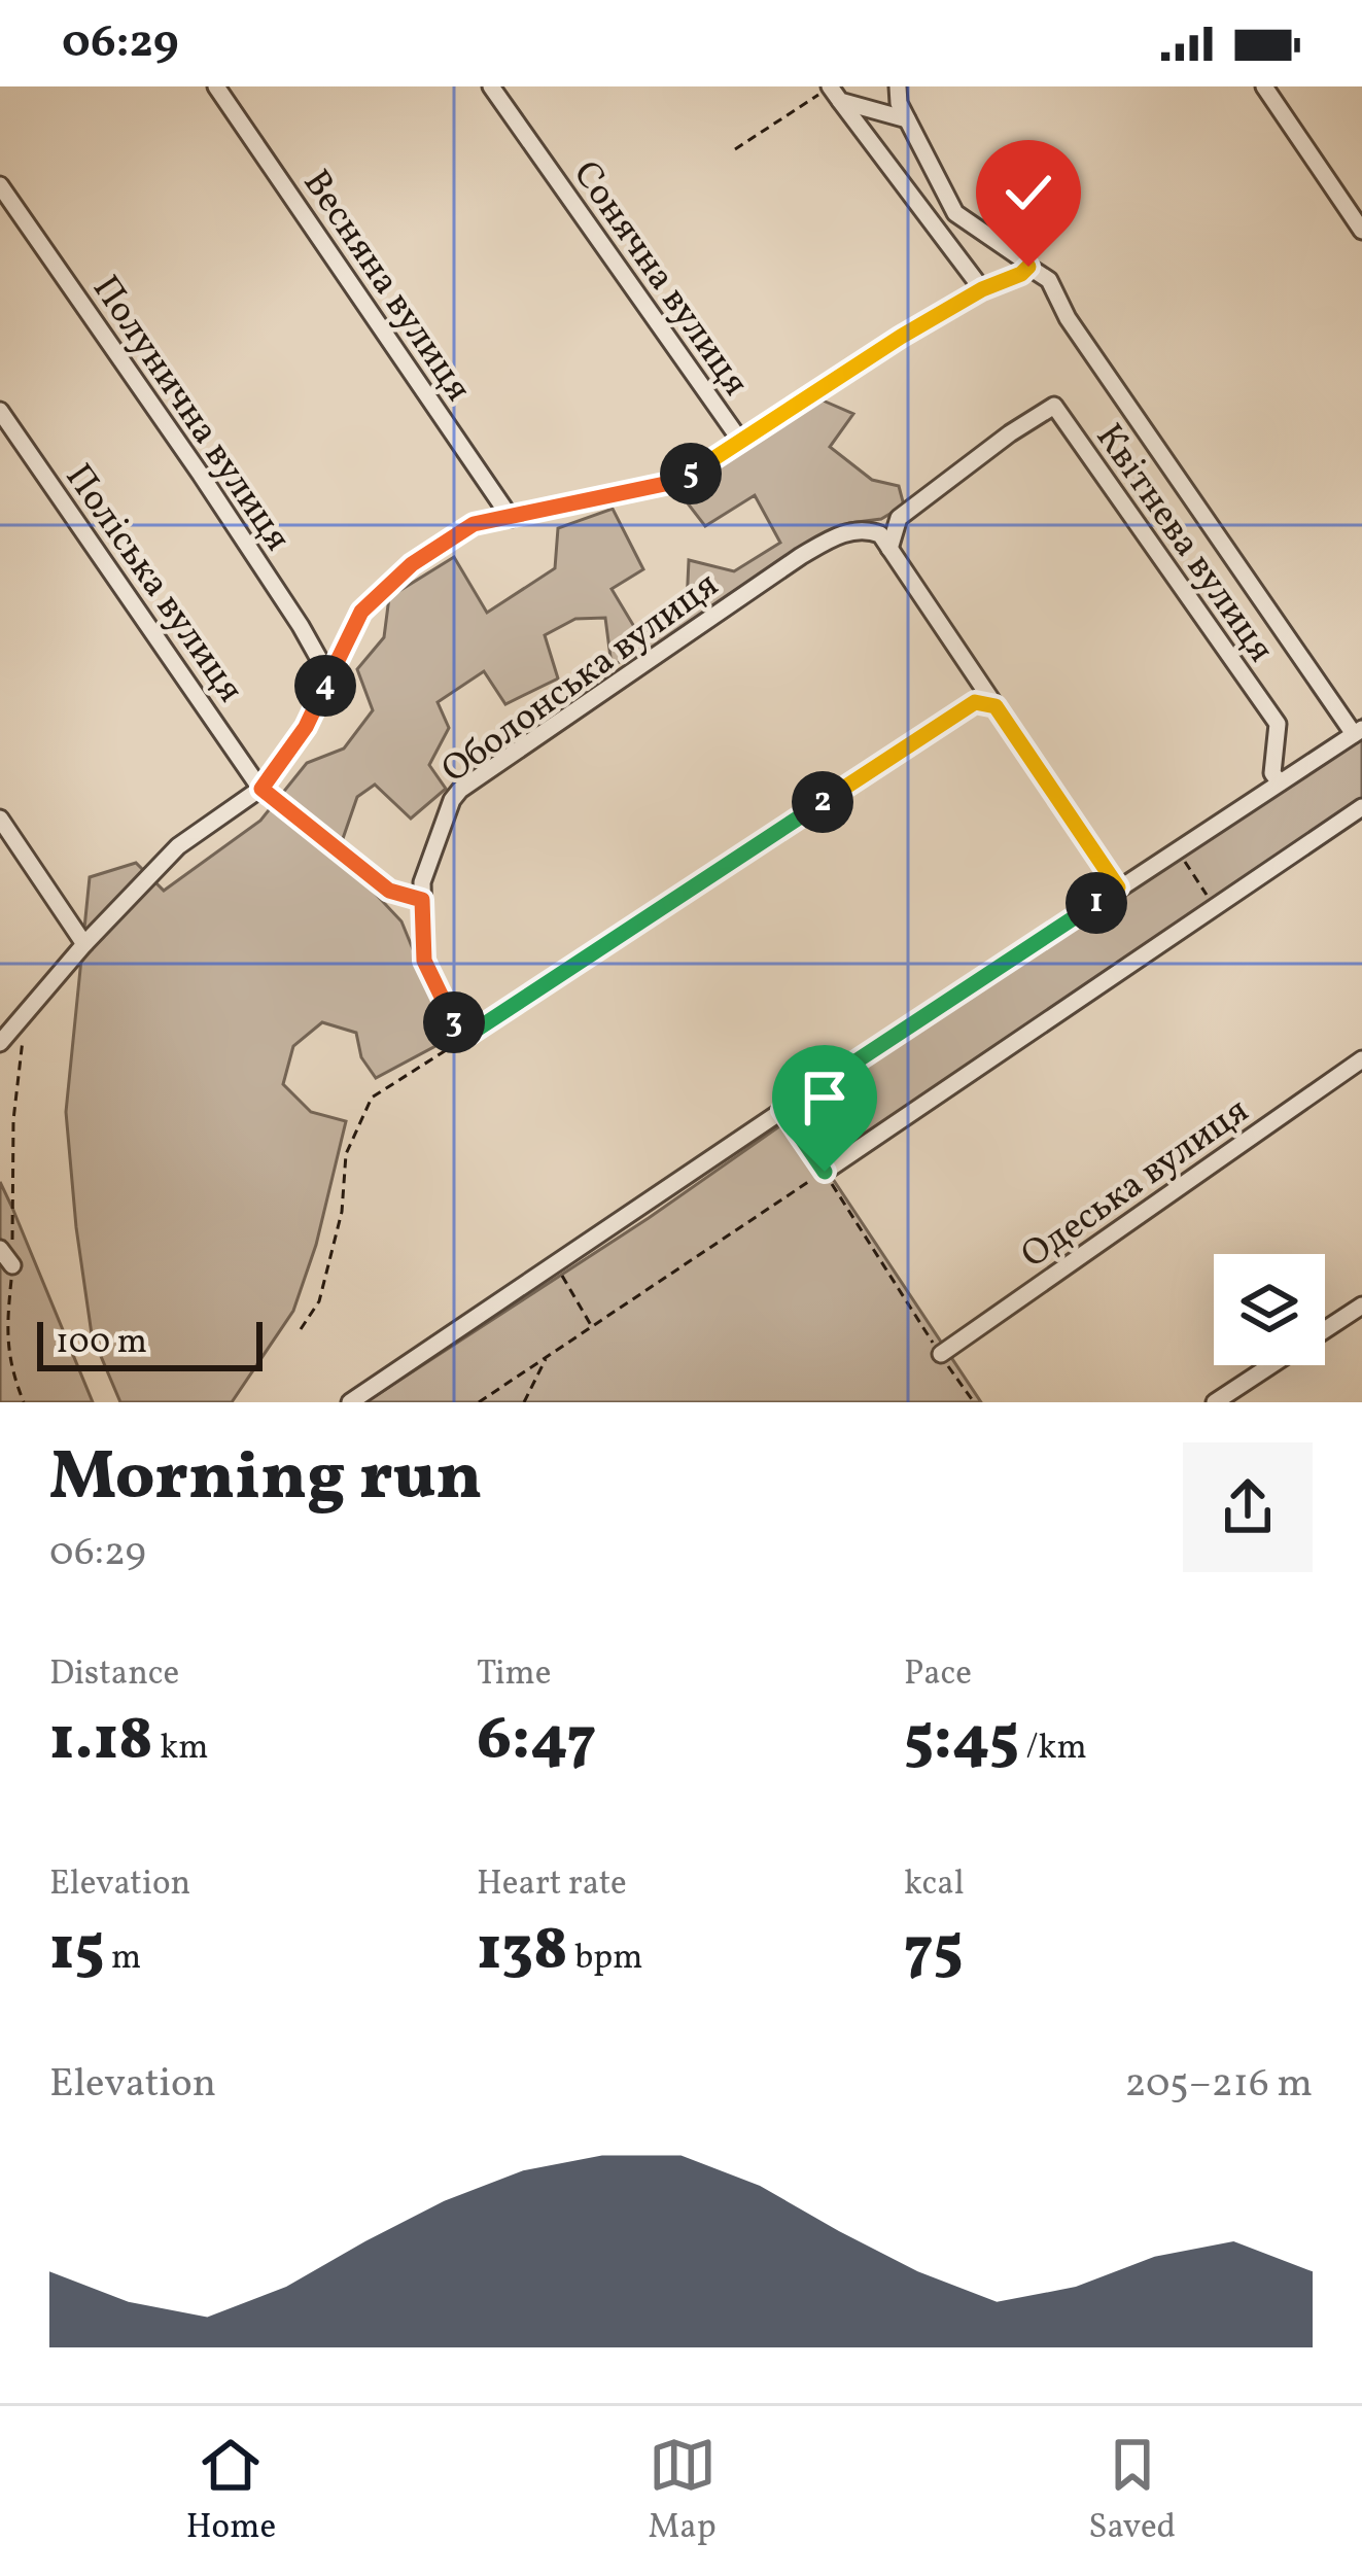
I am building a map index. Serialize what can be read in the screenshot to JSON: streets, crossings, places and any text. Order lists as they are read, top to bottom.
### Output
{
  "streets": {
    "street": [
      "Сонячна вулиця",
      "Весняна вулиця",
      "Полунична вулиця",
      "Квітнева вулиця",
      "Поліська вулиця",
      "Оболонська вулиця",
      "Одеська вулиця"
    ]
  },
  "crossings": [
    ["Квітнева вулиця", "Оболонська вулиця"]
  ],
  "scale_bar": "100 m",
  "page": {
    "status": "06:29",
    "pins": [
      "5",
      "4",
      "2",
      "1",
      "3"
    ],
    "scale": "100 m",
    "heading": ["Morning run", "06:29"],
    "stats": [
      ["Distance", "1.18 km"],
      ["Time", "6:47"],
      ["Pace", "5:45 /km"],
      ["Elevation", "15 m"],
      ["Heart rate", "138 bpm"],
      ["kcal", "75"]
    ],
    "chart": ["Elevation", "205–216 m"],
    "tabs": ["Home", "Map", "Saved"]
  }
}
